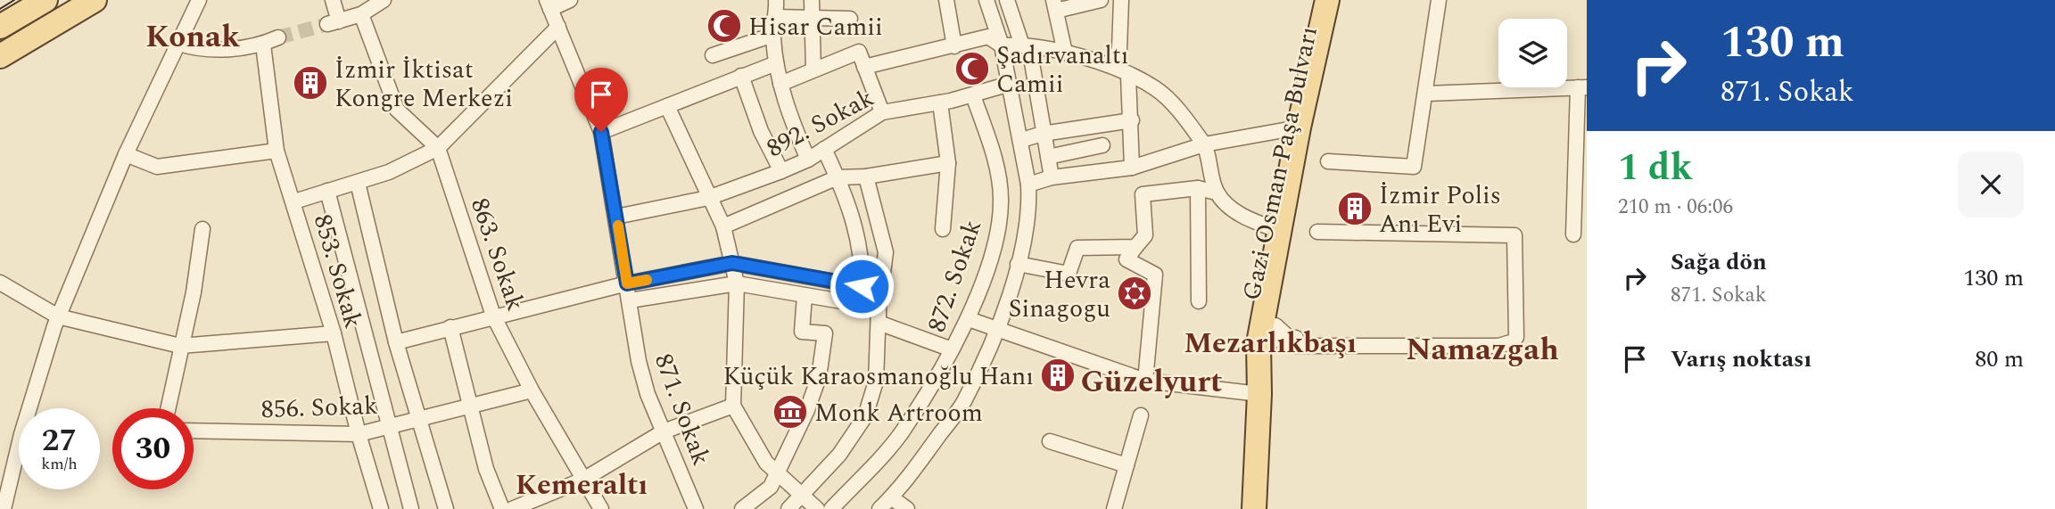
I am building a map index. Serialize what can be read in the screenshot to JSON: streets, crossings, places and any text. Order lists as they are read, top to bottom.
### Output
{
  "streets": {
    "main road": ["Gazi Osman Paşa Bulvarı"],
    "street": [
      "892. Sokak",
      "863. Sokak",
      "853. Sokak",
      "872. Sokak",
      "856. Sokak",
      "871. Sokak"
    ]
  },
  "crossings": [
    ["892. Sokak", "872. Sokak"],
    ["892. Sokak", "871. Sokak"],
    ["863. Sokak", "856. Sokak"],
    ["853. Sokak", "856. Sokak"]
  ],
  "districts": [
    "Konak",
    "Mezarlıkbaşı",
    "Namazgah",
    "Güzelyurt",
    "Kemeraltı"
  ],
  "places": {
    "mosque": ["Hisar Camii", "Şadırvanaltı Camii"],
    "building": ["İzmir İktisat Kongre Merkezi", "İzmir Polis Anı Evi", "Küçük Karaosmanoğlu Hanı"],
    "synagogue": ["Hevra Sinagogu"],
    "museum": ["Monk Artroom"]
  },
  "page": {
    "turn": ["130 m", "871. Sokak"],
    "heading": ["1 dk", "210 m · 06:06"],
    "list": [
      {
        "name": "Sağa dön",
        "note": "871. Sokak",
        "value": "130 m"
      },
      {
        "name": "Varış noktası",
        "value": "80 m"
      }
    ],
    "speed": "27 km/h",
    "limit": "30"
  }
}
